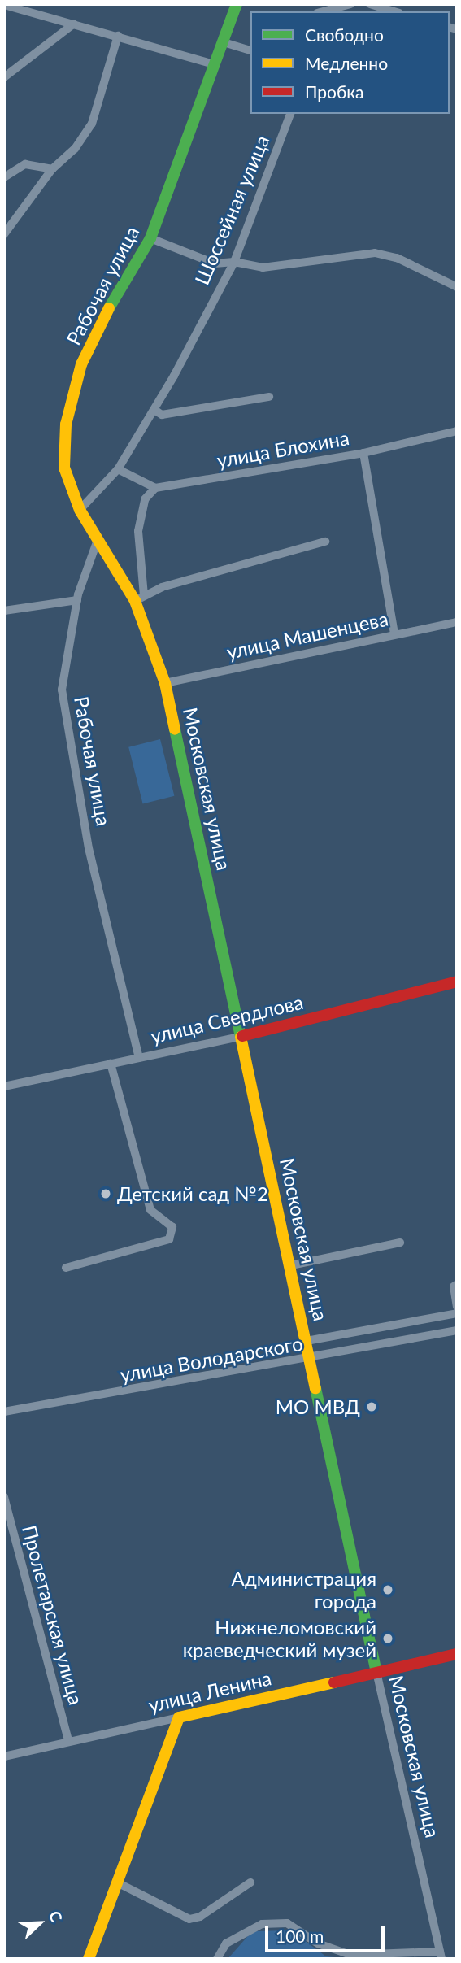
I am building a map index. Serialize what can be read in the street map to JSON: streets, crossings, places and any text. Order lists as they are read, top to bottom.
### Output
{
  "streets": {
    "main road": [
      "Рабочая улица",
      "Московская улица",
      "улица Свердлова",
      "улица Ленина"
    ],
    "street": [
      "Шоссейная улица",
      "улица Блохина",
      "улица Машенцева",
      "улица Володарского",
      "Пролетарская улица"
    ]
  },
  "crossings": [
    ["Шоссейная улица", "Рабочая улица"],
    ["Рабочая улица", "Московская улица"],
    ["Рабочая улица", "улица Свердлова"],
    ["улица Машенцева", "Московская улица"],
    ["Московская улица", "улица Свердлова"],
    ["Московская улица", "улица Володарского"],
    ["Московская улица", "улица Ленина"],
    ["Пролетарская улица", "улица Ленина"]
  ],
  "places": [
    "Детский сад №2",
    "МО МВД",
    "Администрация города",
    "Нижнеломовский краеведческий музей"
  ],
  "legend": ["Свободно", "Медленно", "Пробка"],
  "scale_bar": "100 m",
  "north": "top right"
}
